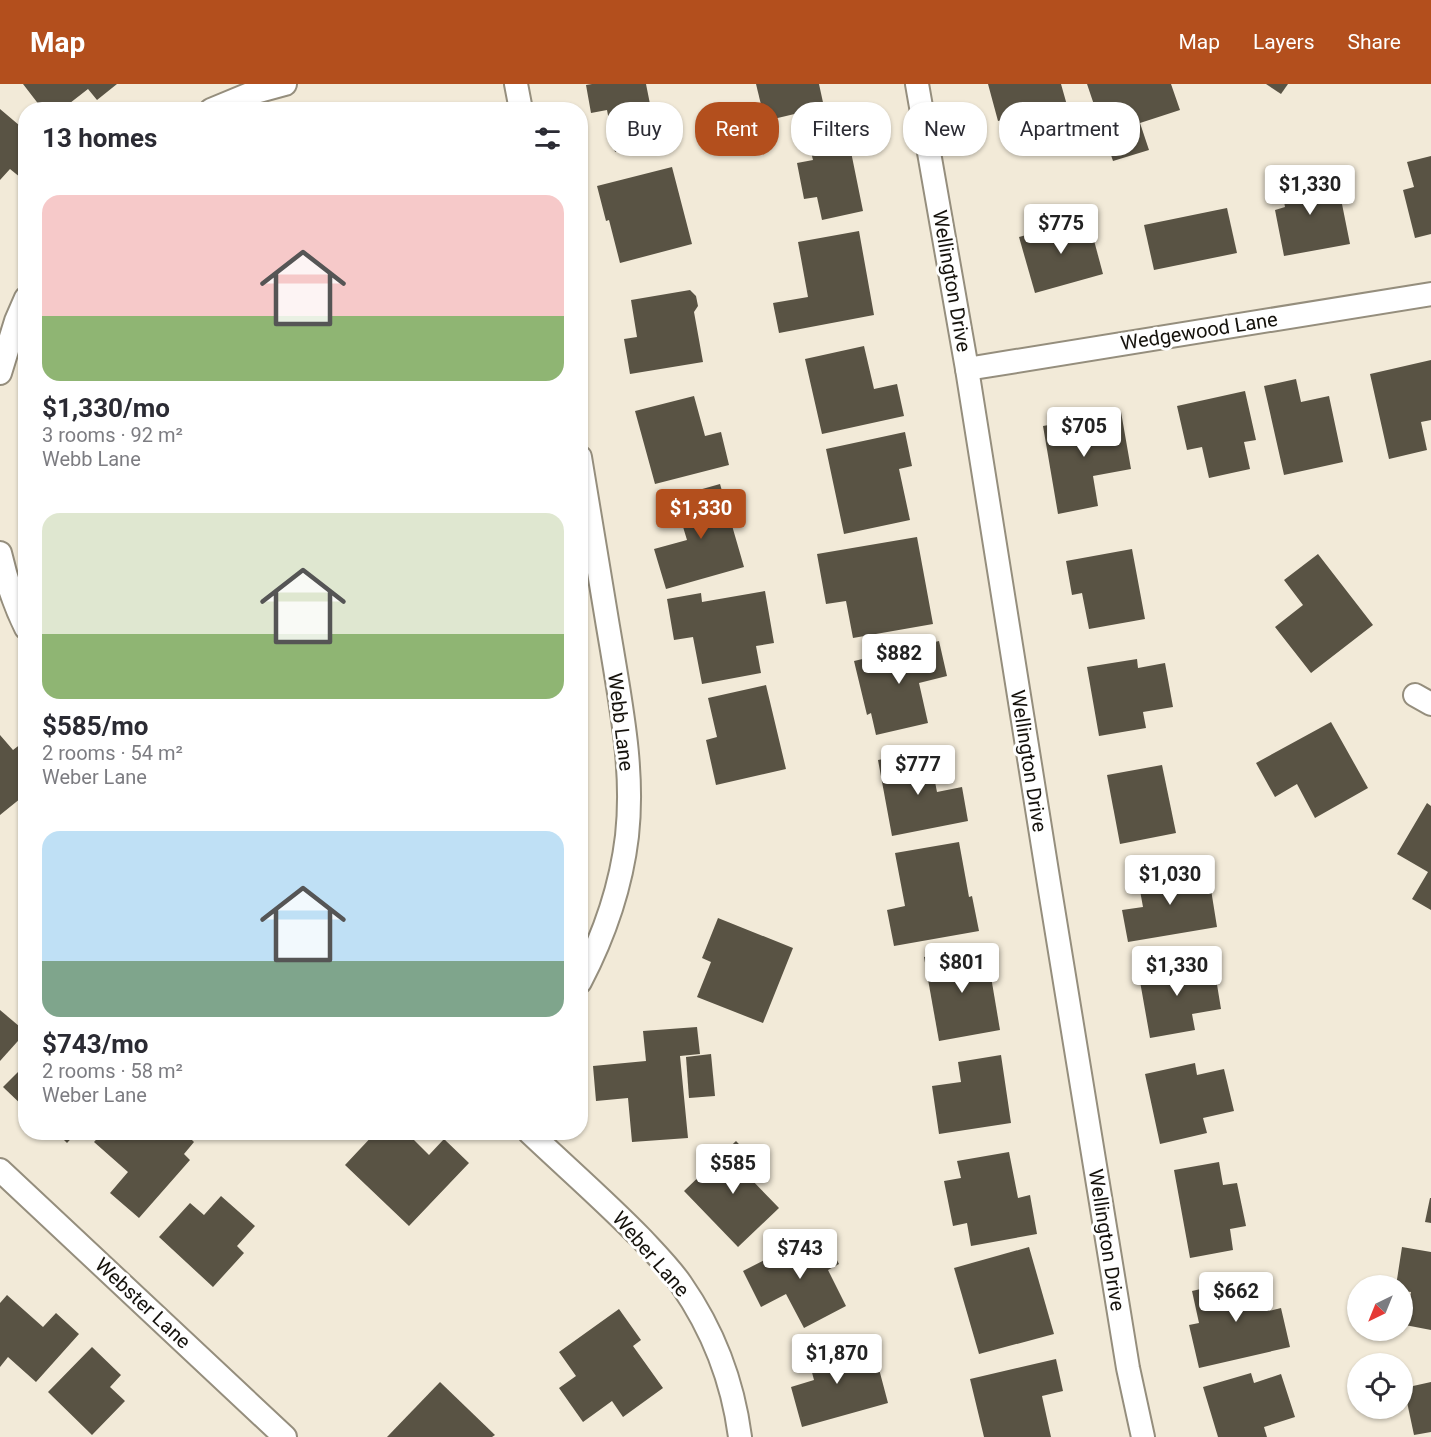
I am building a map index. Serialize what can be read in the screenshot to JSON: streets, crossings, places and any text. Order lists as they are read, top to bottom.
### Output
{
  "streets": {
    "street": [
      "Wellington Drive",
      "Wedgewood Lane",
      "Webb Lane",
      "Weber Lane",
      "Webster Lane"
    ]
  },
  "crossings": [
    ["Wellington Drive", "Wedgewood Lane"]
  ],
  "north": "bottom left",
  "page": {
    "header": "Map",
    "nav": ["Map", "Layers", "Share"],
    "chip": [
      "Buy",
      "Rent",
      "Filters",
      "New",
      "Apartment"
    ],
    "heading": "13 homes",
    "price": [
      "$1,330",
      "$775",
      "$705",
      "$1,330",
      "$882",
      "$777",
      "$1,030",
      "$801",
      "$1,330",
      "$585",
      "$743",
      "$662",
      "$1,870"
    ],
    "list": [
      {
        "name": "$1,330/mo",
        "note": "3 rooms · 92 m² · Webb Lane"
      },
      {
        "name": "$585/mo",
        "note": "2 rooms · 54 m² · Weber Lane"
      },
      {
        "name": "$743/mo",
        "note": "2 rooms · 58 m² · Weber Lane"
      }
    ]
  }
}
